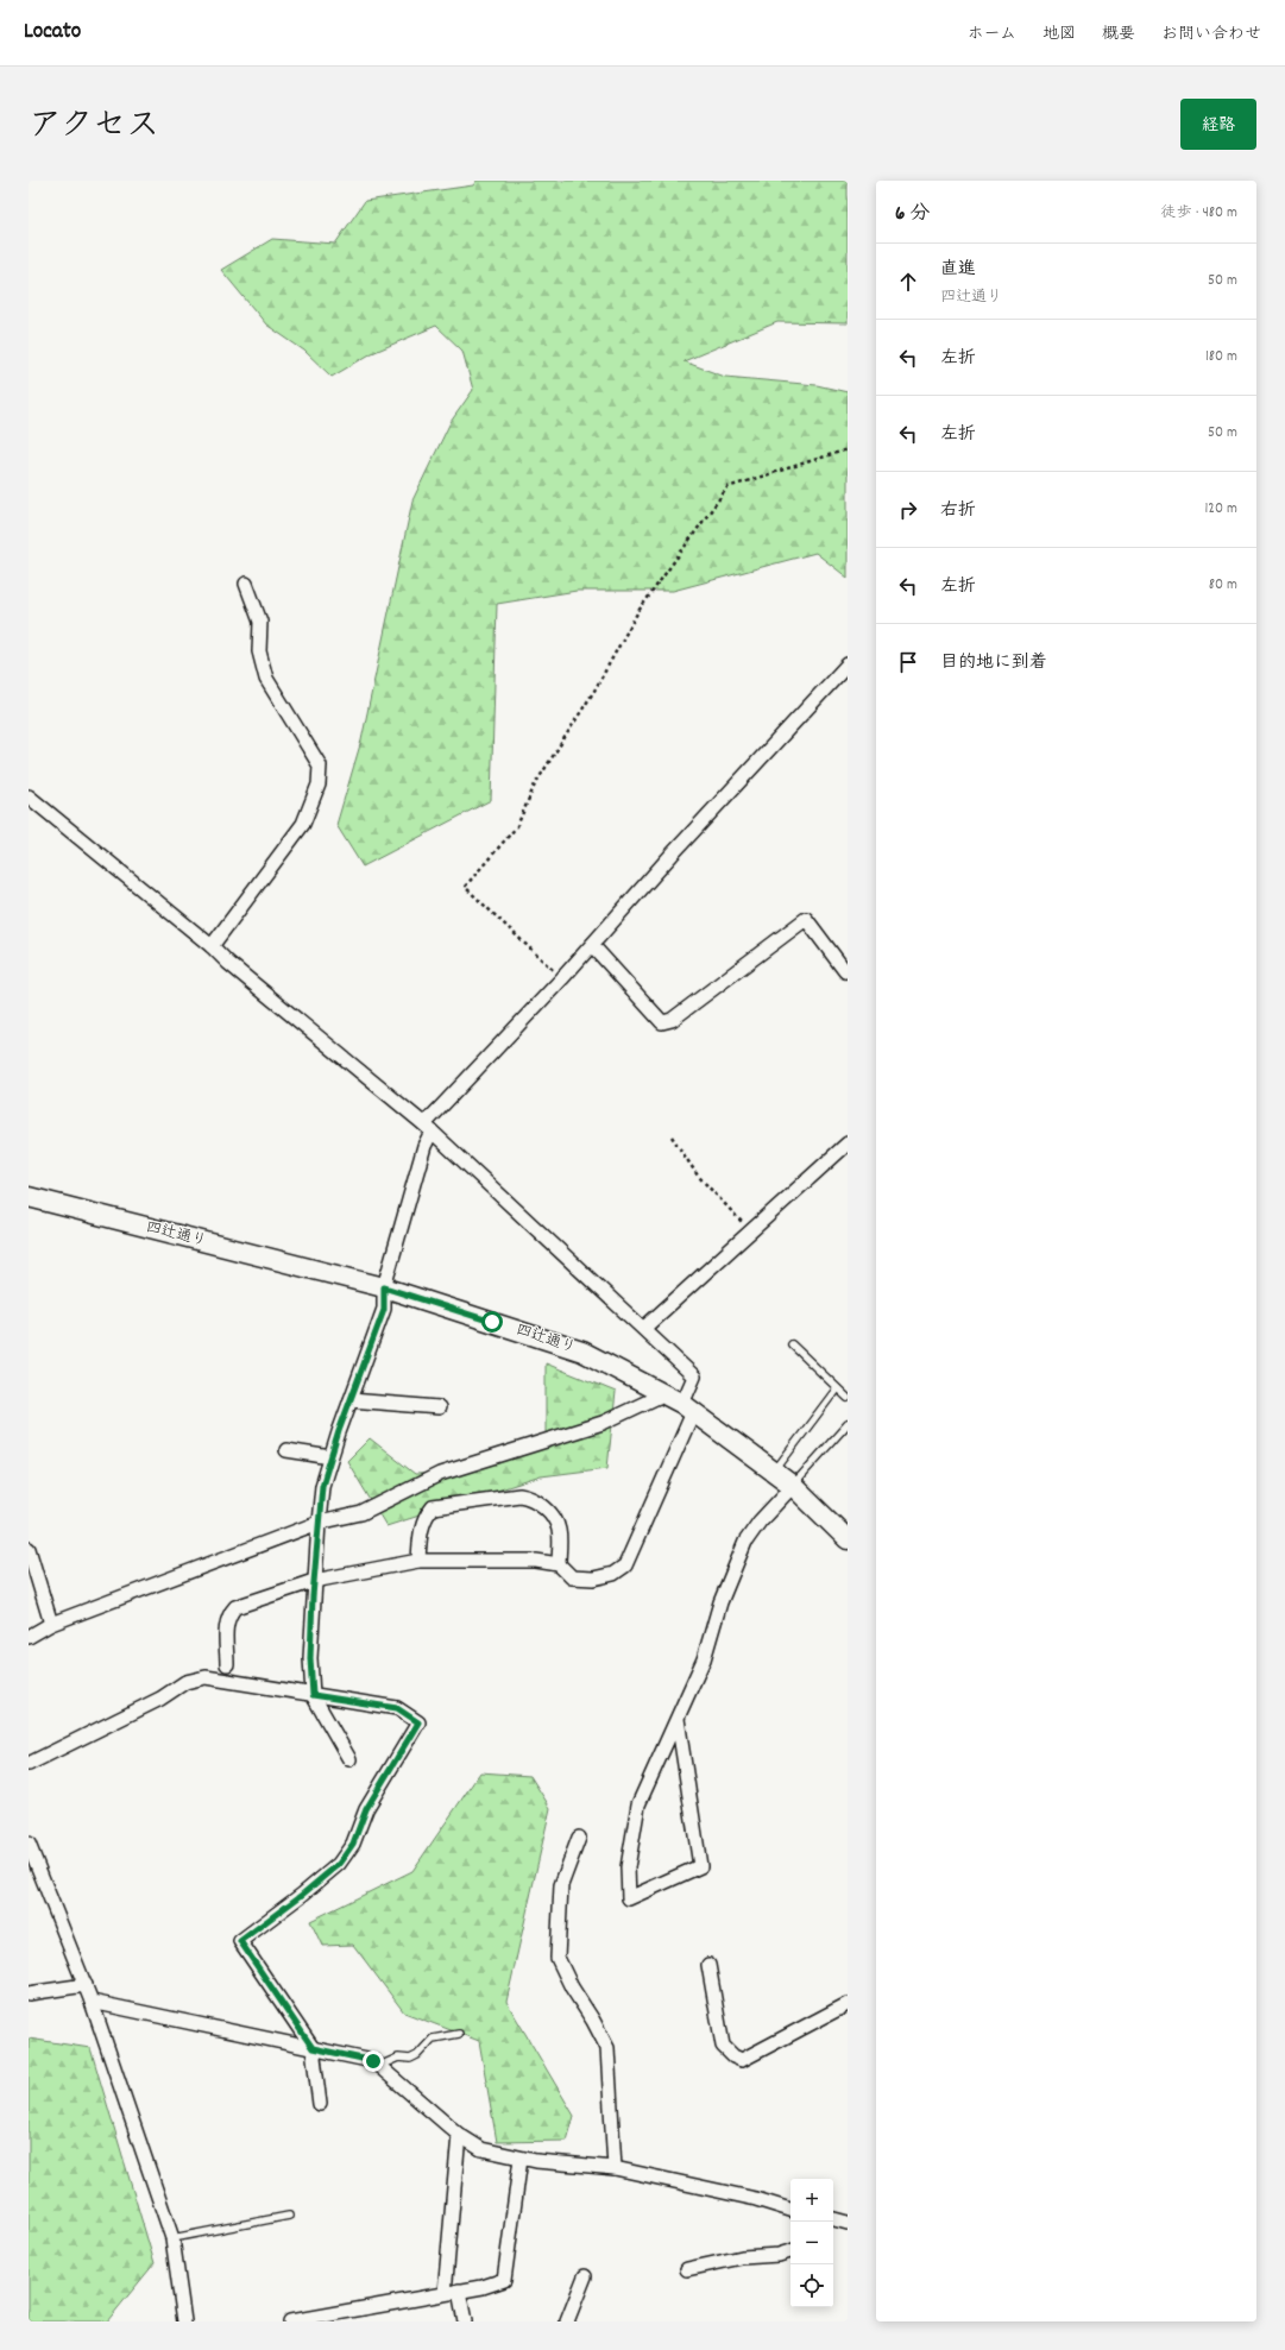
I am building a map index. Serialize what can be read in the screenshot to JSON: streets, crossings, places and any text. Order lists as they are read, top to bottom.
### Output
{
  "streets": {
    "street": ["四辻通り"]
  },
  "page": {
    "header": "Locato",
    "nav": [
      "ホーム",
      "地図",
      "概要",
      "お問い合わせ"
    ],
    "title": "アクセス",
    "buttons": "経路",
    "heading": ["6 分", "徒歩 · 480 m"],
    "list": [
      ["直進", "四辻通り", "50 m"],
      ["左折", "180 m"],
      ["左折", "50 m"],
      ["右折", "120 m"],
      ["左折", "80 m"],
      "目的地に到着"
    ],
    "map_buttons": ["+", "−"]
  }
}
